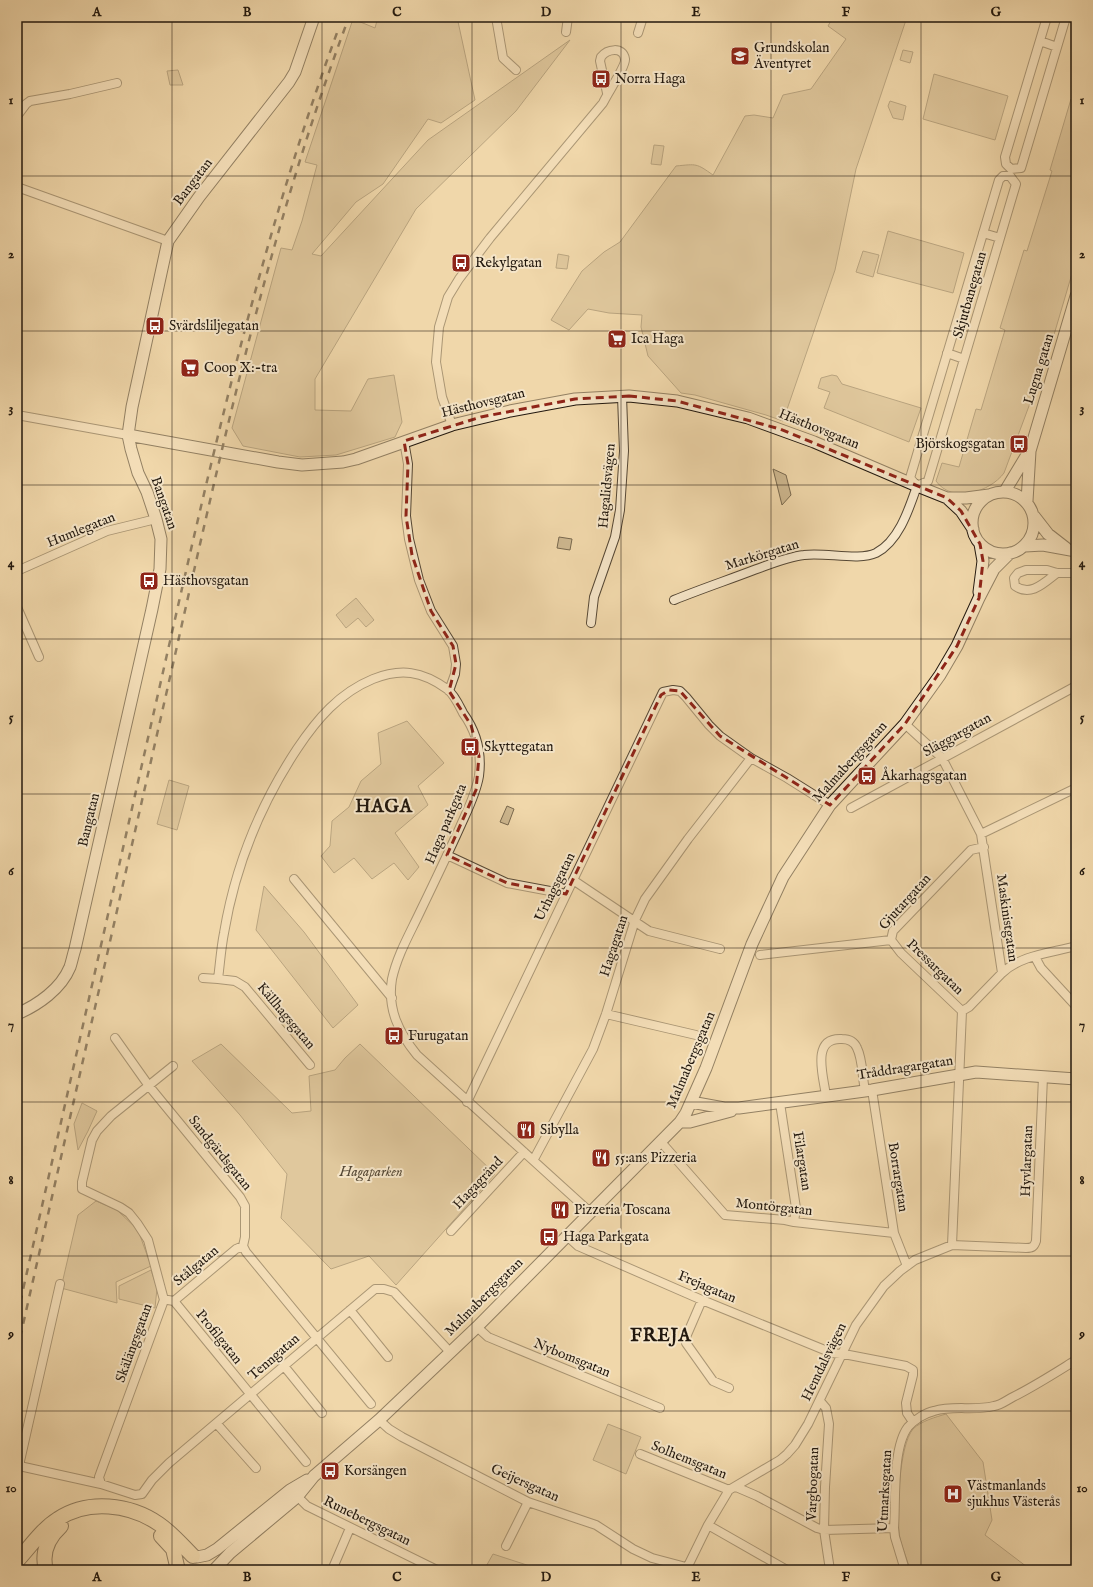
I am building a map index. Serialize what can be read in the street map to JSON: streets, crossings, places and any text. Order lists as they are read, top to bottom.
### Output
{
  "streets": {
    "main road": [
      "Bangatan",
      "Lugna gatan",
      "Hästhovsgatan",
      "Malmabergsgatan",
      "Tråddragargatan"
    ],
    "street": [
      "Skjutbanegatan",
      "Hagalidsvägen",
      "Humlegatan",
      "Markörgatan",
      "Släggargatan",
      "Haga parkgata",
      "Urhagsgatan",
      "Gjutargatan",
      "Maskinistgatan",
      "Hagagatan",
      "Pressargatan",
      "Källhagsgatan",
      "Sandgärdsgatan",
      "Filargatan",
      "Hyvlargatan",
      "Borrargatan",
      "Hagagränd",
      "Montörgatan",
      "Stålgatan",
      "Frejagatan",
      "Profilgatan",
      "Skälängsgatan",
      "Tenngatan",
      "Nybomsgatan",
      "Hemdalsvägen",
      "Solhemsgatan",
      "Geijersgatan",
      "Vargbogatan",
      "Utmarksgatan",
      "Runebergsgatan"
    ]
  },
  "crossings": [
    ["Bangatan", "Hästhovsgatan"],
    ["Bangatan", "Humlegatan"],
    ["Skjutbanegatan", "Hästhovsgatan"],
    ["Skjutbanegatan", "Markörgatan"],
    ["Lugna gatan", "Hästhovsgatan"],
    ["Lugna gatan", "Malmabergsgatan"],
    ["Hästhovsgatan", "Hagalidsvägen"],
    ["Hästhovsgatan", "Markörgatan"],
    ["Hästhovsgatan", "Malmabergsgatan"],
    ["Släggargatan", "Maskinistgatan"],
    ["Malmabergsgatan", "Haga parkgata"],
    ["Malmabergsgatan", "Maskinistgatan"],
    ["Malmabergsgatan", "Tråddragargatan"],
    ["Malmabergsgatan", "Montörgatan"],
    ["Malmabergsgatan", "Frejagatan"],
    ["Malmabergsgatan", "Tenngatan"],
    ["Malmabergsgatan", "Nybomsgatan"],
    ["Malmabergsgatan", "Geijersgatan"],
    ["Malmabergsgatan", "Runebergsgatan"],
    ["Haga parkgata", "Urhagsgatan"],
    ["Haga parkgata", "Hagagatan"],
    ["Haga parkgata", "Källhagsgatan"],
    ["Haga parkgata", "Hagagränd"],
    ["Urhagsgatan", "Hagagatan"],
    ["Gjutargatan", "Maskinistgatan"],
    ["Gjutargatan", "Pressargatan"],
    ["Maskinistgatan", "Pressargatan"],
    ["Tråddragargatan", "Filargatan"],
    ["Tråddragargatan", "Hyvlargatan"],
    ["Tråddragargatan", "Borrargatan"],
    ["Sandgärdsgatan", "Stålgatan"],
    ["Sandgärdsgatan", "Skälängsgatan"],
    ["Filargatan", "Montörgatan"],
    ["Hyvlargatan", "Hemdalsvägen"],
    ["Borrargatan", "Montörgatan"],
    ["Borrargatan", "Hemdalsvägen"],
    ["Stålgatan", "Profilgatan"],
    ["Stålgatan", "Skälängsgatan"],
    ["Frejagatan", "Hemdalsvägen"],
    ["Profilgatan", "Tenngatan"],
    ["Skälängsgatan", "Tenngatan"],
    ["Hemdalsvägen", "Solhemsgatan"],
    ["Hemdalsvägen", "Geijersgatan"],
    ["Hemdalsvägen", "Vargbogatan"],
    ["Solhemsgatan", "Vargbogatan"],
    ["Solhemsgatan", "Utmarksgatan"]
  ],
  "districts": ["HAGA", "FREJA"],
  "parks": ["Hagaparken"],
  "places": {
    "school or university": ["Grundskolan Äventyret"],
    "bus stop": [
      "Norra Haga",
      "Rekylgatan",
      "Svärdsliljegatan",
      "Björskogsgatan",
      "Hästhovsgatan",
      "Skyttegatan",
      "Åkarhagsgatan",
      "Furugatan",
      "Haga Parkgata",
      "Korsängen"
    ],
    "supermarket": ["Ica Haga", "Coop X:-tra"],
    "restaurant": ["Sibylla", "55:ans Pizzeria", "Pizzeria Toscana"],
    "hospital": ["Västmanlands sjukhus Västerås"]
  },
  "grid": {
    "columns": [
      "A",
      "B",
      "C",
      "D",
      "E",
      "F",
      "G"
    ],
    "rows": [
      "1",
      "2",
      "3",
      "4",
      "5",
      "6",
      "7",
      "8",
      "9",
      "10"
    ]
  }
}
